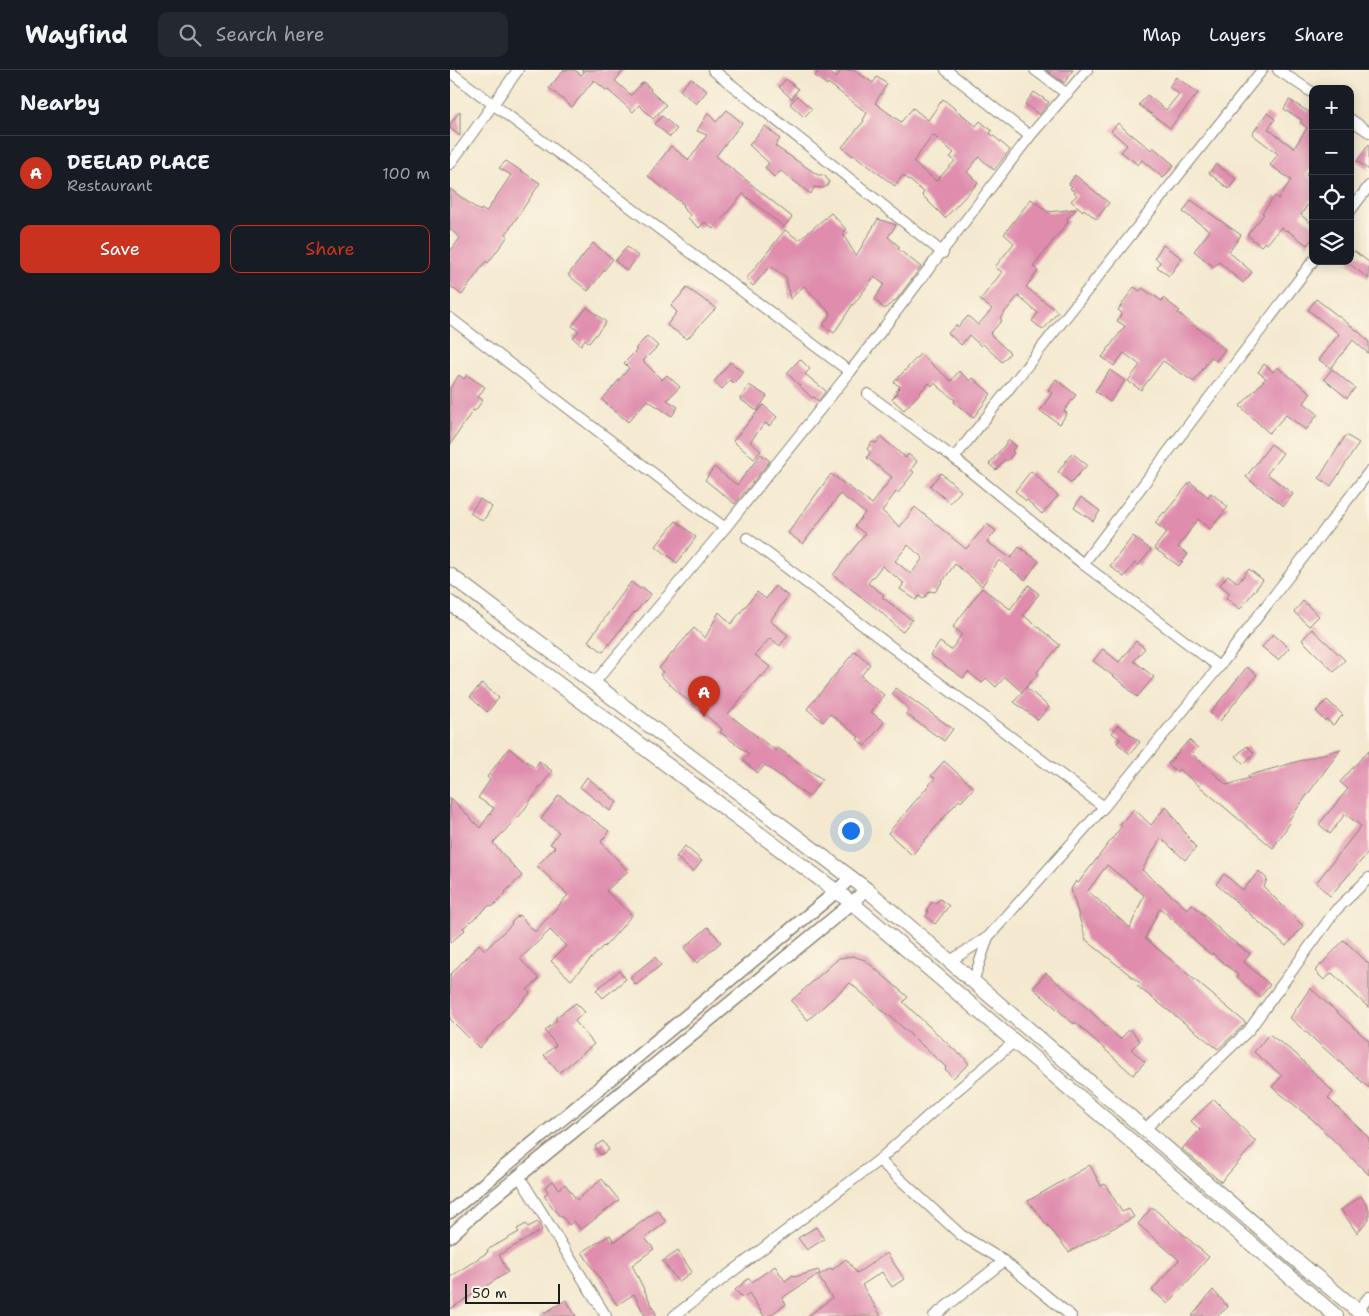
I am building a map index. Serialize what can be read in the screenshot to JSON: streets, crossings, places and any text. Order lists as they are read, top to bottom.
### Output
{
  "scale_bar": "50 m",
  "page": {
    "header": "Wayfind",
    "search": "Search here",
    "nav": ["Map", "Layers", "Share"],
    "heading": "Nearby",
    "map_buttons": ["+", "−"],
    "list": [
      {
        "mark": "A",
        "name": "DEELAD PLACE",
        "note": "Restaurant",
        "value": "100 m"
      }
    ],
    "buttons": ["Save", "Share"],
    "pins": "A",
    "scale": "50 m"
  }
}
